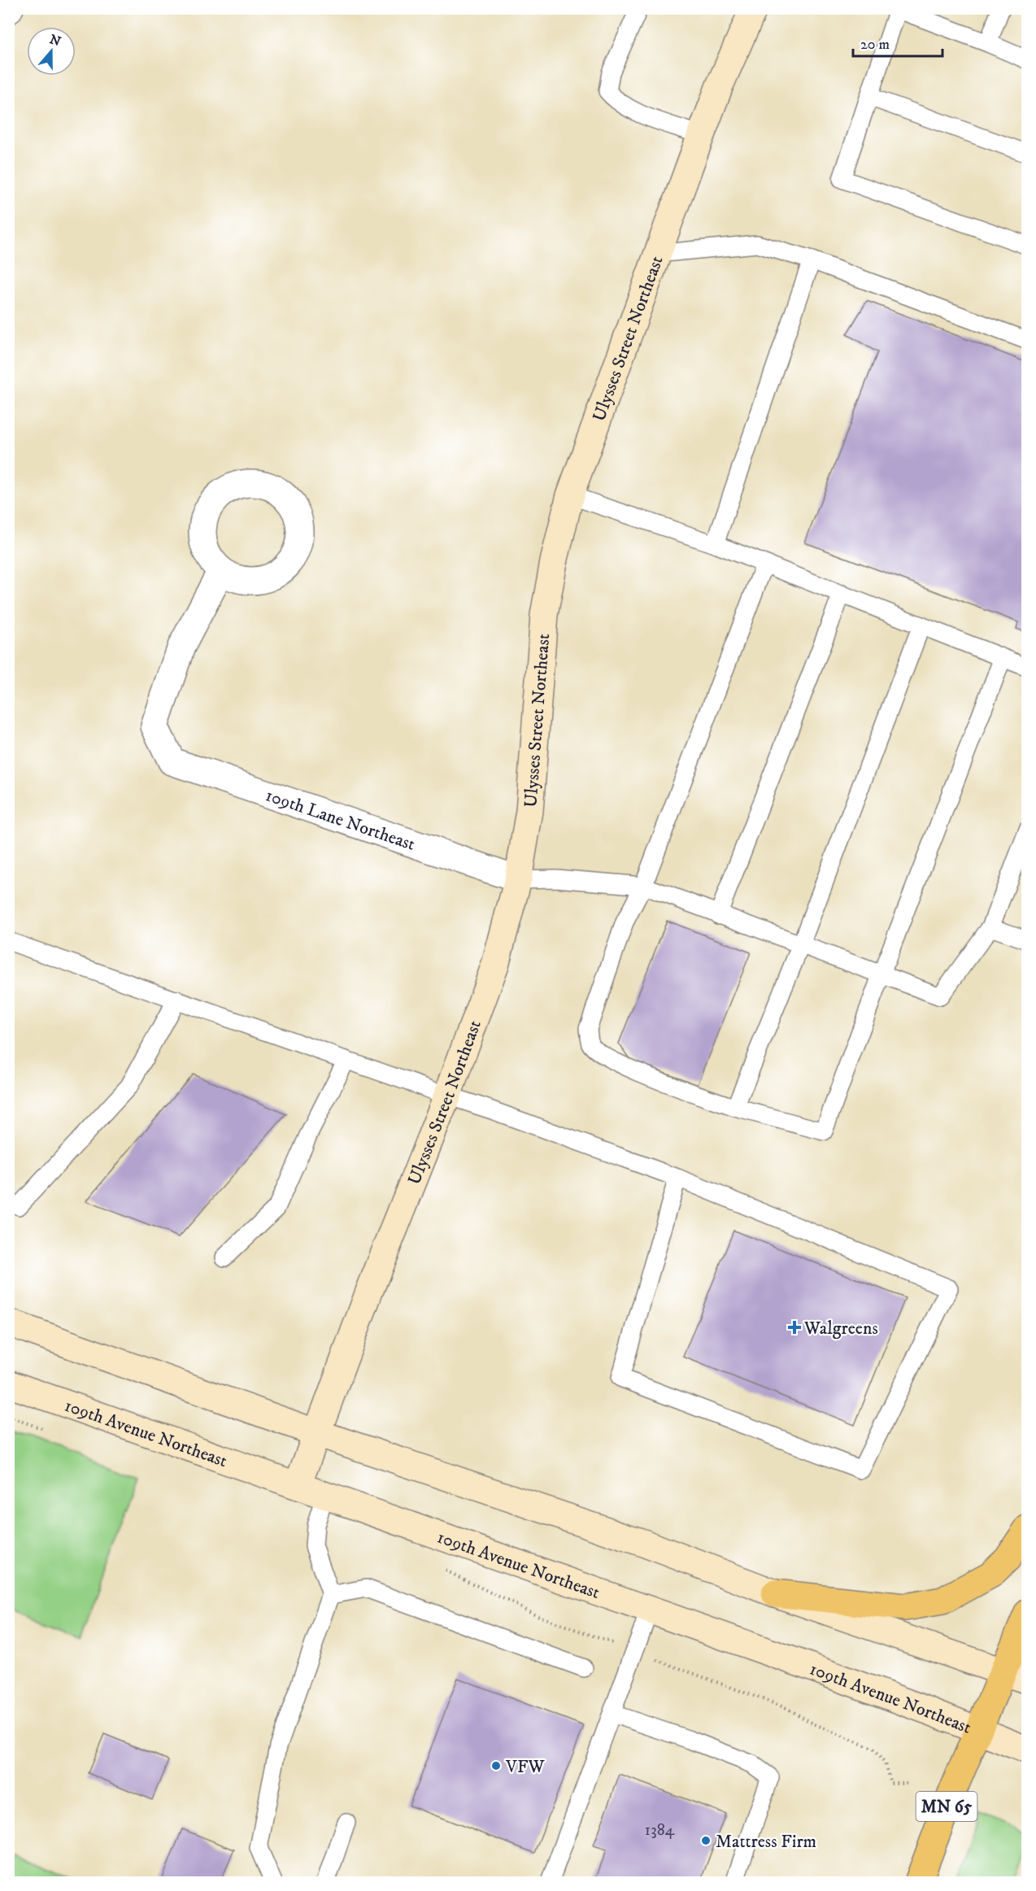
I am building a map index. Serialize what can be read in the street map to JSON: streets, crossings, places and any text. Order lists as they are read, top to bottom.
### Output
{
  "streets": {
    "highway": ["MN 65"],
    "main road": ["Ulysses Street Northeast", "109th Avenue Northeast"],
    "street": ["109th Lane Northeast"]
  },
  "crossings": [
    ["Ulysses Street Northeast", "109th Lane Northeast"],
    ["Ulysses Street Northeast", "109th Avenue Northeast"],
    ["109th Avenue Northeast", "MN 65"]
  ],
  "places": {
    "health": ["Walgreens"],
    "other": ["VFW", "Mattress Firm"]
  },
  "house_numbers": ["1384"],
  "scale_bar": "20 m",
  "north": "top"
}
